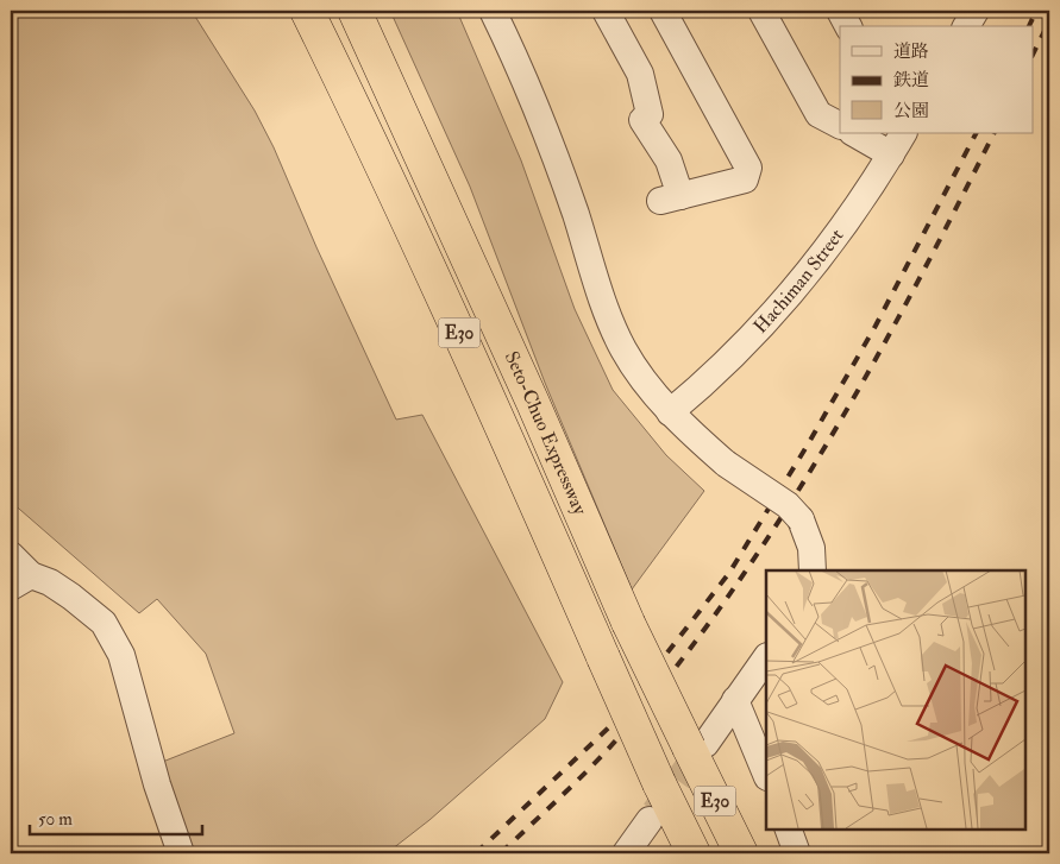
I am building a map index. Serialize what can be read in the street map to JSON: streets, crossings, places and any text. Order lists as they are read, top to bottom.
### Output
{
  "streets": {
    "highway": ["E30", "Seto-Chuo Expressway"],
    "street": ["Hachiman Street"]
  },
  "legend": ["道路", "鉄道", "公園"],
  "scale_bar": "50 m"
}
